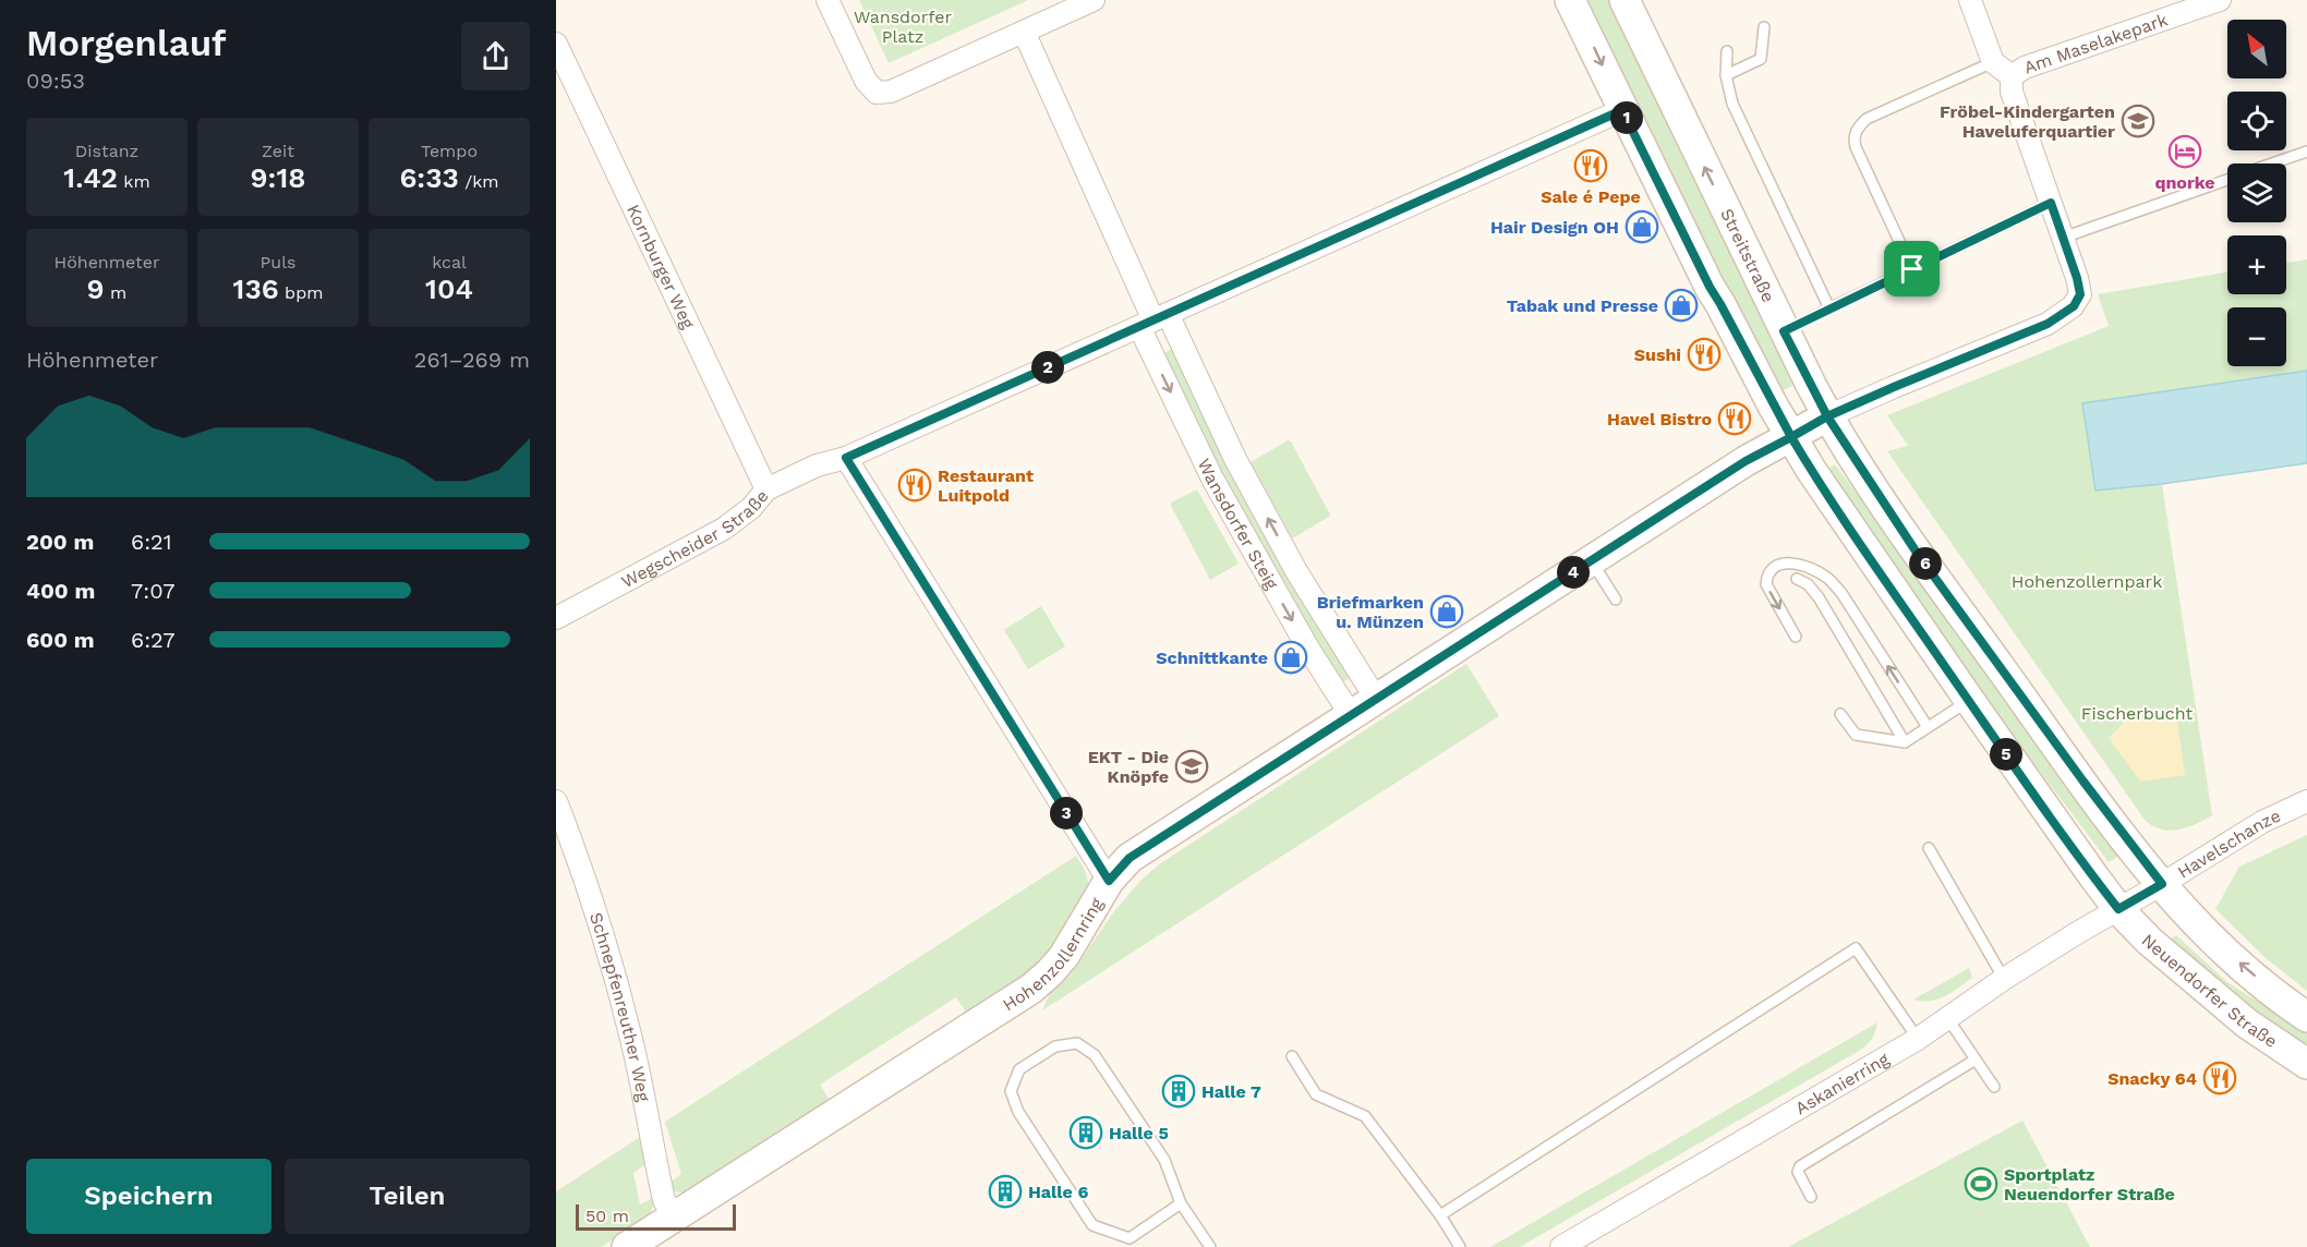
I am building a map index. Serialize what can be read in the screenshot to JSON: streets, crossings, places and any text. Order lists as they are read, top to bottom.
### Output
{
  "streets": {
    "main road": ["Streitstraße", "Hohenzollernring", "Neuendorfer Straße"],
    "street": [
      "Am Maselakepark",
      "Kornburger Weg",
      "Wansdorfer Steig",
      "Wegscheider Straße",
      "Havelschanze",
      "Schnepfenreuther Weg",
      "Askanierring"
    ]
  },
  "crossings": [
    ["Am Maselakepark", "Streitstraße"],
    ["Am Maselakepark", "Hohenzollernring"],
    ["Streitstraße", "Havelschanze"],
    ["Streitstraße", "Hohenzollernring"],
    ["Kornburger Weg", "Wegscheider Straße"],
    ["Wansdorfer Steig", "Wegscheider Straße"],
    ["Wansdorfer Steig", "Hohenzollernring"],
    ["Havelschanze", "Neuendorfer Straße"],
    ["Havelschanze", "Askanierring"],
    ["Hohenzollernring", "Schnepfenreuther Weg"],
    ["Neuendorfer Straße", "Askanierring"]
  ],
  "parks": ["Wansdorfer Platz", "Hohenzollernpark", "Fischerbucht"],
  "places": {
    "school or university": ["Fröbel-Kindergarten Haveluferquartier", "EKT - Die Knöpfe"],
    "hotel": ["qnorke"],
    "restaurant": [
      "Sale é Pepe",
      "Sushi",
      "Havel Bistro",
      "Restaurant Luitpold",
      "Snacky 64"
    ],
    "shop": [
      "Hair Design OH",
      "Tabak und Presse",
      "Briefmarken u. Münzen",
      "Schnittkante"
    ],
    "building": ["Halle 7", "Halle 5", "Halle 6"],
    "sports": ["Sportplatz Neuendorfer Straße"]
  },
  "scale_bar": "50 m",
  "north": "top left",
  "page": {
    "heading": ["Morgenlauf", "09:53"],
    "map_buttons": ["+", "−"],
    "pins": [
      "1",
      "2",
      "6",
      "4",
      "5",
      "3"
    ],
    "stats": [
      ["Distanz", "1.42 km"],
      ["Zeit", "9:18"],
      ["Tempo", "6:33 /km"],
      ["Höhenmeter", "9 m"],
      ["Puls", "136 bpm"],
      ["kcal", "104"]
    ],
    "chart": ["Höhenmeter", "261–269 m"],
    "list": [
      {
        "name": "200 m",
        "note": "6:21"
      },
      {
        "name": "400 m",
        "note": "7:07"
      },
      {
        "name": "600 m",
        "note": "6:27"
      }
    ],
    "buttons": ["Speichern", "Teilen"],
    "scale": "50 m"
  }
}
